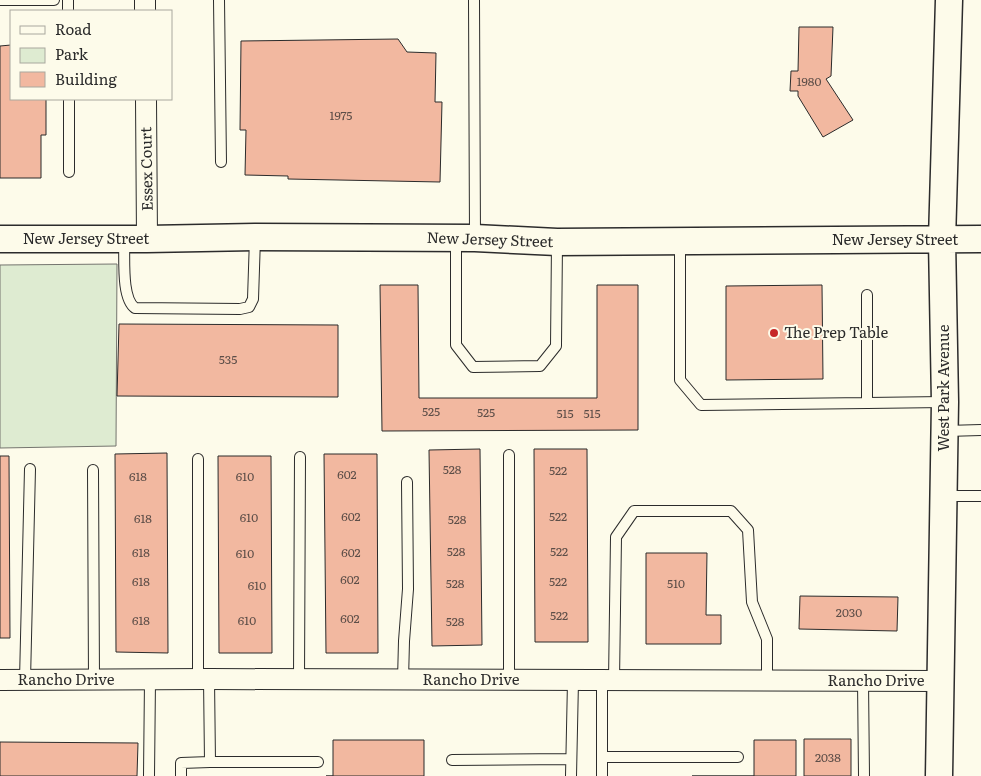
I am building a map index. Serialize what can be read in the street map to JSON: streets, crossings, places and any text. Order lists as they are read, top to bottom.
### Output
{
  "streets": {
    "street": [
      "Essex Court",
      "New Jersey Street",
      "West Park Avenue",
      "Rancho Drive"
    ]
  },
  "crossings": [
    ["Essex Court", "New Jersey Street"],
    ["New Jersey Street", "West Park Avenue"],
    ["West Park Avenue", "Rancho Drive"]
  ],
  "places": ["The Prep Table"],
  "house_numbers": [
    "1980",
    "1975",
    "535",
    "525",
    "525",
    "515",
    "515",
    "528",
    "522",
    "602",
    "618",
    "610",
    "602",
    "522",
    "610",
    "618",
    "528",
    "528",
    "522",
    "618",
    "602",
    "610",
    "602",
    "618",
    "522",
    "528",
    "510",
    "610",
    "2030",
    "522",
    "602",
    "618",
    "610",
    "528",
    "2038"
  ],
  "legend": ["Road", "Park", "Building"]
}
